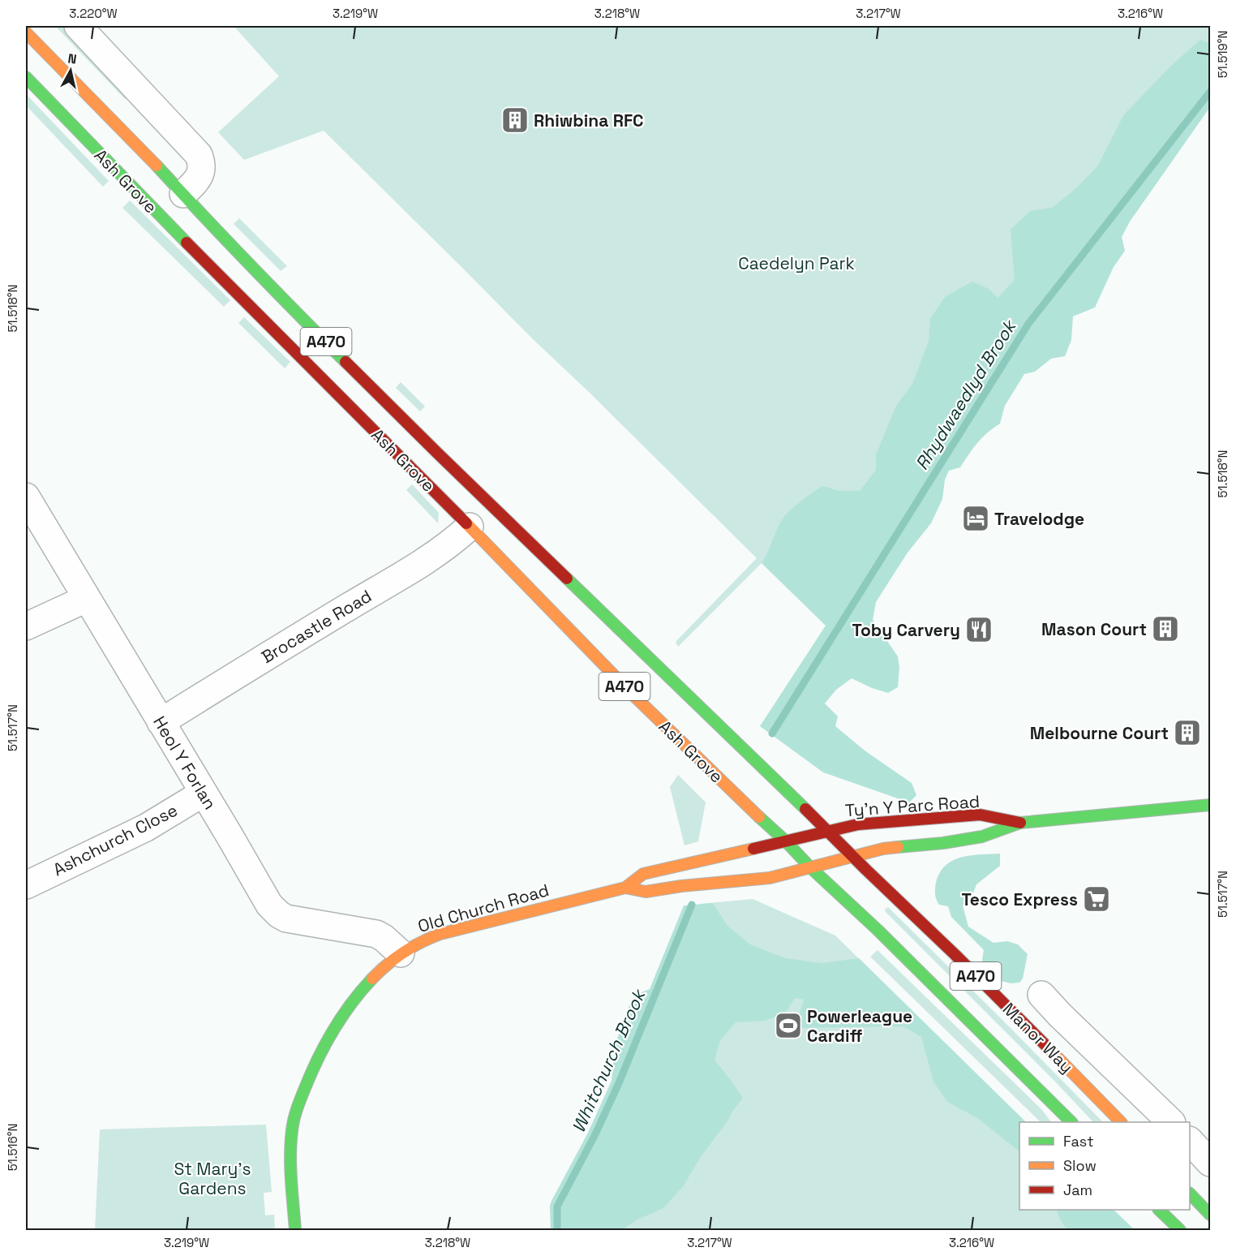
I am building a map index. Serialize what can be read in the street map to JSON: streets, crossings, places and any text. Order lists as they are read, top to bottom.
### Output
{
  "streets": {
    "main road": [
      "Ash Grove",
      "A470",
      "Ty'n Y Parc Road",
      "Old Church Road",
      "Manor Way"
    ],
    "street": ["Brocastle Road", "Heol Y Forlan", "Ashchurch Close"]
  },
  "crossings": [
    ["Ash Grove", "A470"],
    ["Ash Grove", "Brocastle Road"],
    ["Ash Grove", "Ty'n Y Parc Road"],
    ["Ash Grove", "Old Church Road"],
    ["Ash Grove", "Manor Way"],
    ["A470", "Old Church Road"],
    ["Brocastle Road", "Heol Y Forlan"],
    ["Heol Y Forlan", "Ashchurch Close"],
    ["Heol Y Forlan", "Old Church Road"],
    ["Ty'n Y Parc Road", "Old Church Road"],
    ["Ty'n Y Parc Road", "Manor Way"]
  ],
  "water": ["Rhydwaedlyd Brook", "Whitchurch Brook"],
  "parks": ["Caedelyn Park", "St Mary's Gardens"],
  "places": {
    "building": ["Rhiwbina RFC", "Mason Court", "Melbourne Court"],
    "hotel": ["Travelodge"],
    "restaurant": ["Toby Carvery"],
    "supermarket": ["Tesco Express"],
    "sports": ["Powerleague Cardiff"]
  },
  "legend": ["Fast", "Slow", "Jam"],
  "north": "top",
  "coordinates": [
    "3.220°W",
    "3.219°W",
    "3.218°W",
    "3.217°W",
    "3.216°W",
    "51.519°N",
    "51.518°N",
    "51.517°N",
    "51.516°N"
  ]
}
